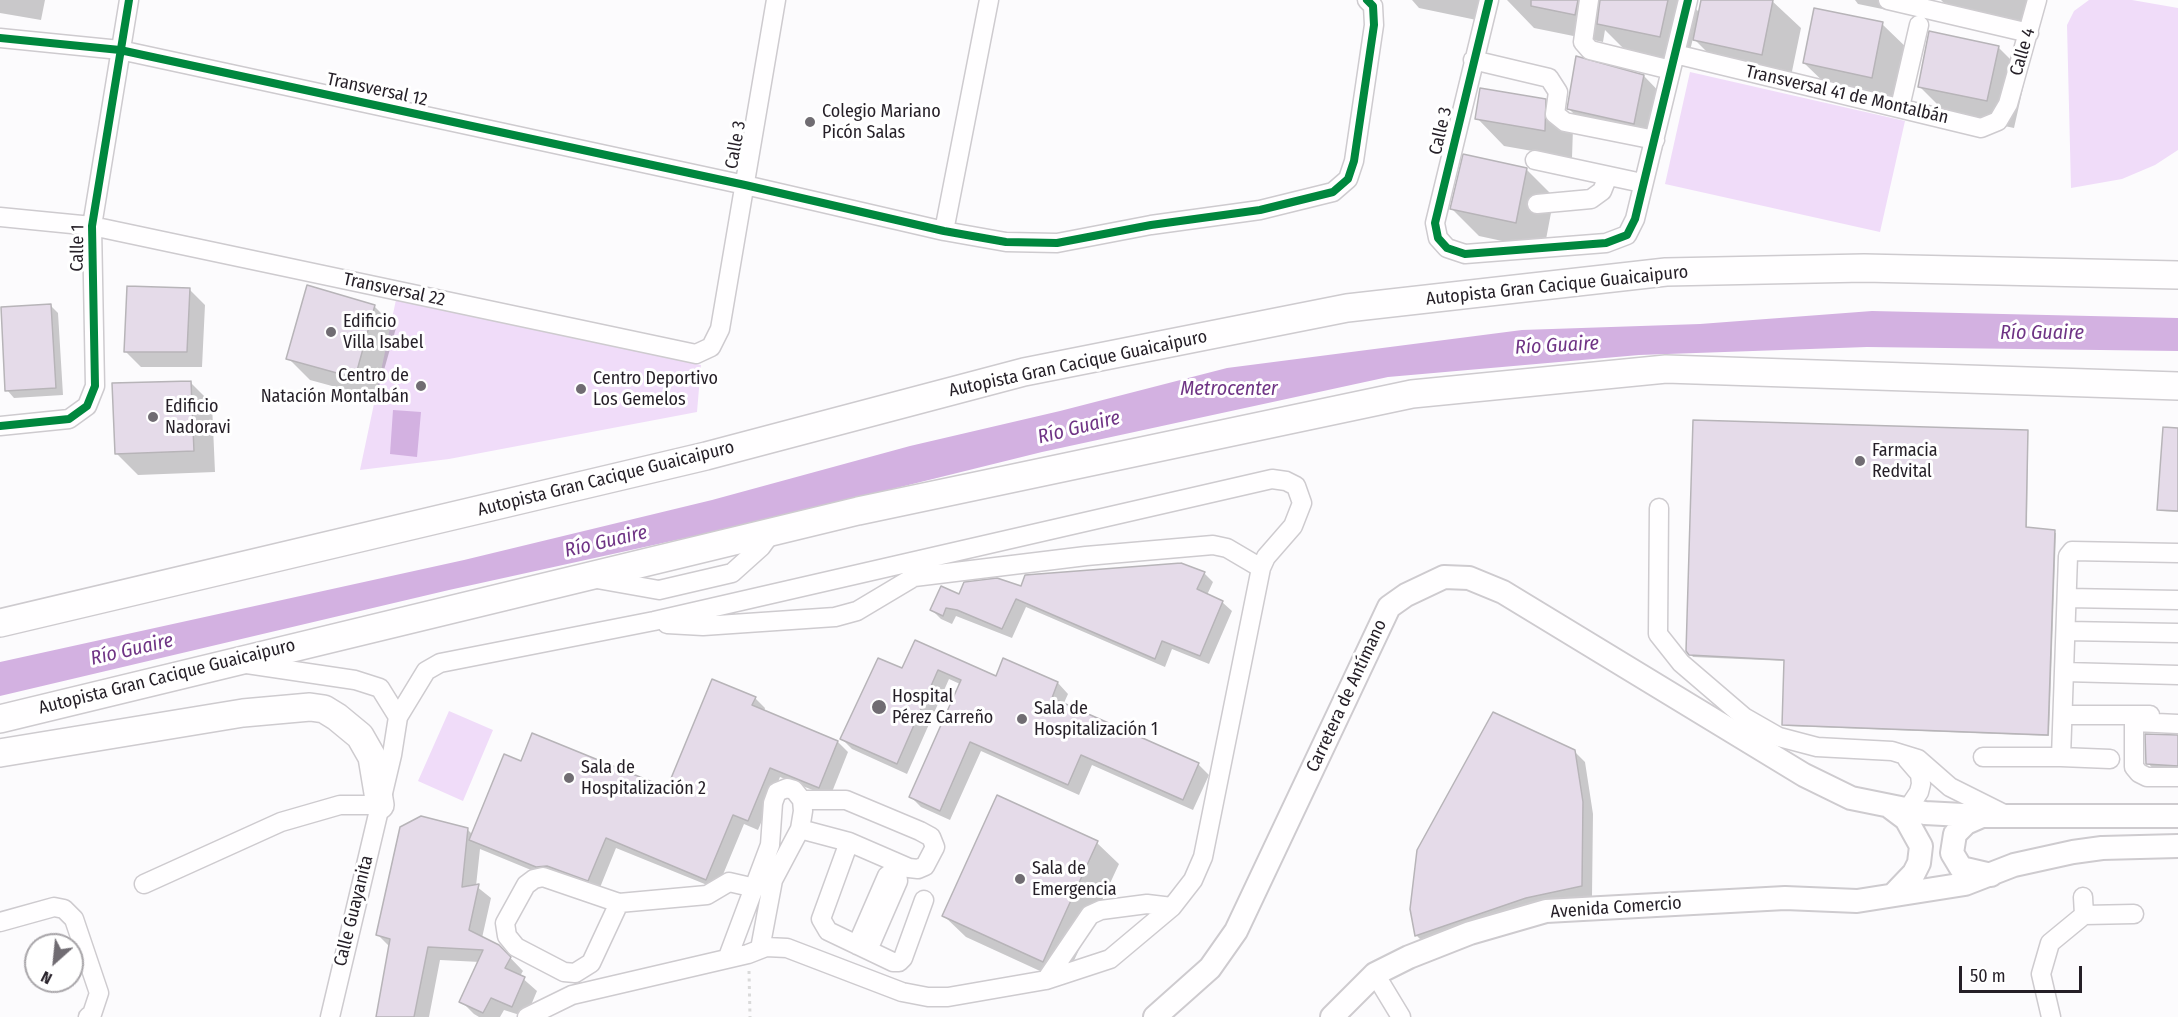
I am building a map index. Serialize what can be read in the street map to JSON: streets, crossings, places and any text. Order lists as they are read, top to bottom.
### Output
{
  "streets": {
    "highway": ["Autopista Gran Cacique Guaicaipuro"],
    "main road": ["Carretera de Antímano", "Avenida Comercio"],
    "street": [
      "Calle 4",
      "Transversal 12",
      "Transversal 41 de Montalbán",
      "Calle 3",
      "Calle 1",
      "Transversal 22",
      "Calle Guayanita"
    ]
  },
  "crossings": [
    ["Calle 4", "Transversal 41 de Montalbán"],
    ["Transversal 12", "Calle 3"],
    ["Transversal 12", "Calle 1"],
    ["Calle 3", "Transversal 22"],
    ["Calle 1", "Transversal 22"]
  ],
  "water": ["Río Guaire", "Metrocenter"],
  "places": [
    "Colegio Mariano Picón Salas",
    "Edificio Villa Isabel",
    "Centro de Natación Montalbán",
    "Centro Deportivo Los Gemelos",
    "Edificio Nadoravi",
    "Farmacia Redvital",
    "Hospital Pérez Carreño",
    "Sala de Hospitalización 1",
    "Sala de Hospitalización 2",
    "Sala de Emergencia"
  ],
  "scale_bar": "50 m",
  "north": "bottom left"
}
